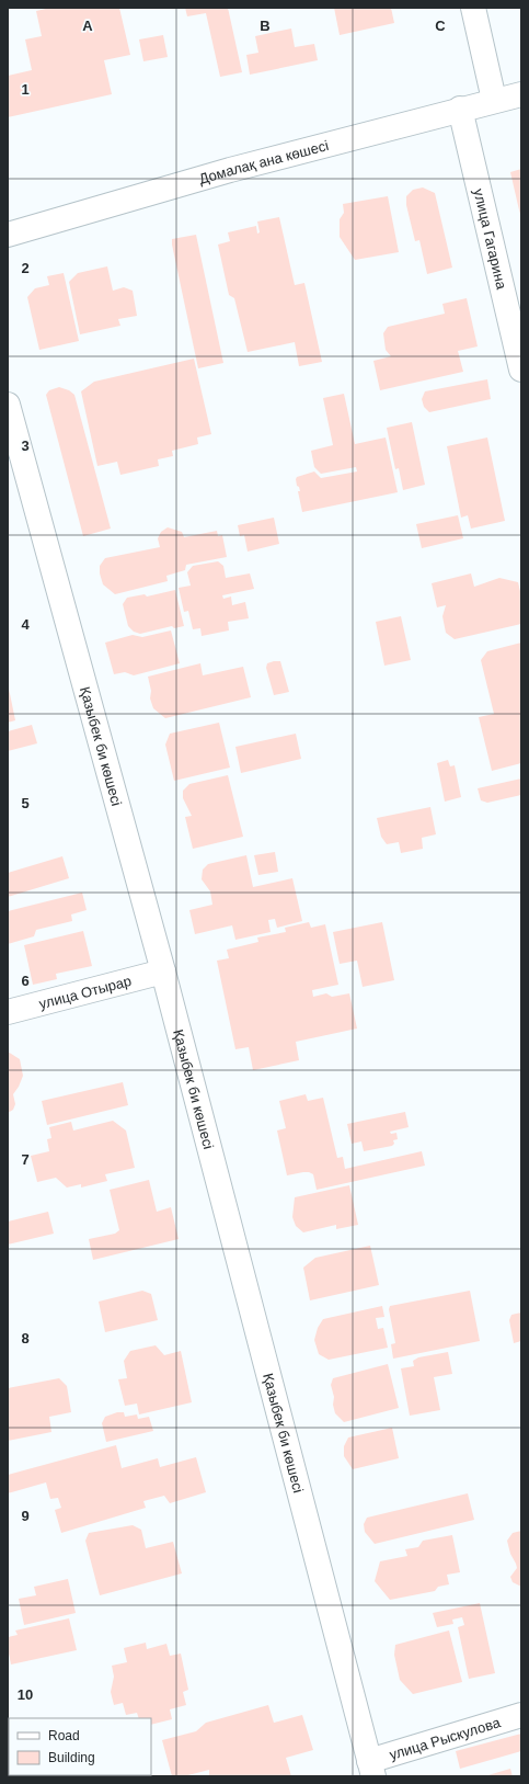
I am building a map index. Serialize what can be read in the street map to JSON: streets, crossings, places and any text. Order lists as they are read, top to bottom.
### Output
{
  "streets": {
    "street": [
      "Домалақ ана көшесі",
      "улица Гагарина",
      "Қазыбек би көшесі",
      "улица Отырар",
      "улица Рыскулова"
    ]
  },
  "crossings": [
    ["Домалақ ана көшесі", "улица Гагарина"],
    ["Қазыбек би көшесі", "улица Отырар"],
    ["Қазыбек би көшесі", "улица Рыскулова"]
  ],
  "legend": ["Road", "Building"],
  "grid": {
    "columns": ["A", "B", "C"],
    "rows": [
      "1",
      "2",
      "3",
      "4",
      "5",
      "6",
      "7",
      "8",
      "9",
      "10"
    ]
  }
}
